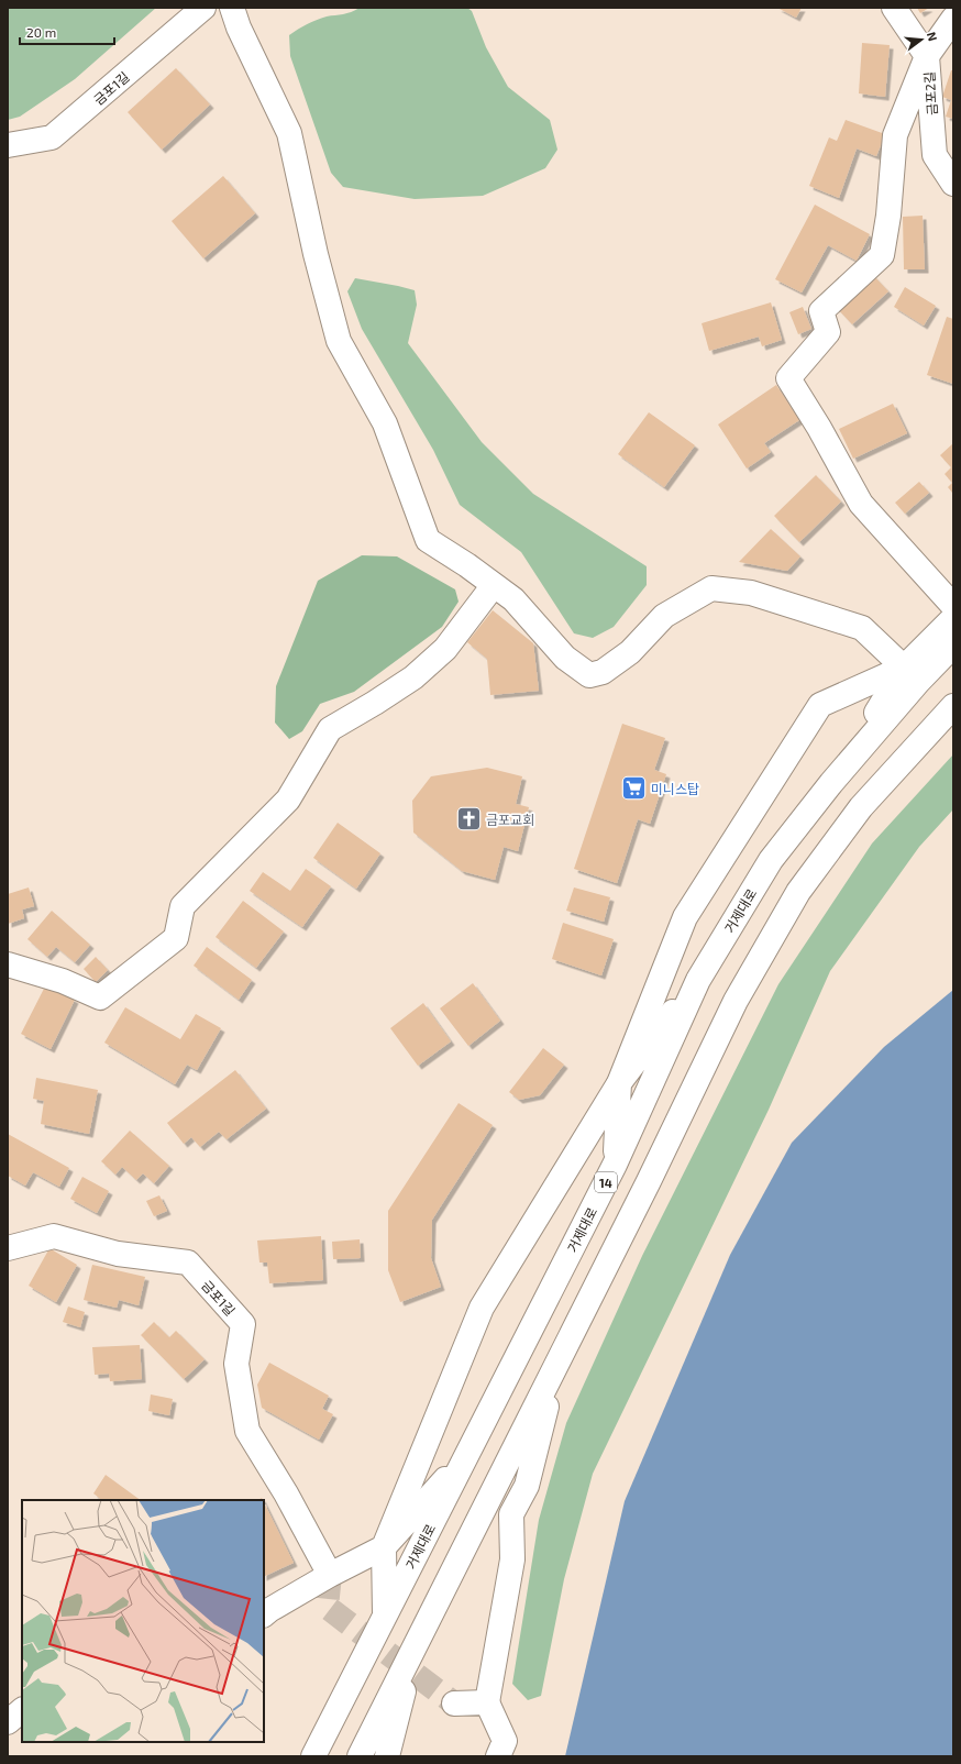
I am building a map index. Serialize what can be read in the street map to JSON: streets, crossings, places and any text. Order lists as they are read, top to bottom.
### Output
{
  "streets": {
    "main road": [
      "금포1길",
      "금포2길",
      "거제대로",
      "14"
    ]
  },
  "places": {
    "supermarket": ["미니스탑"],
    "church": ["금포교회"]
  },
  "scale_bar": "20 m",
  "north": "right"
}
